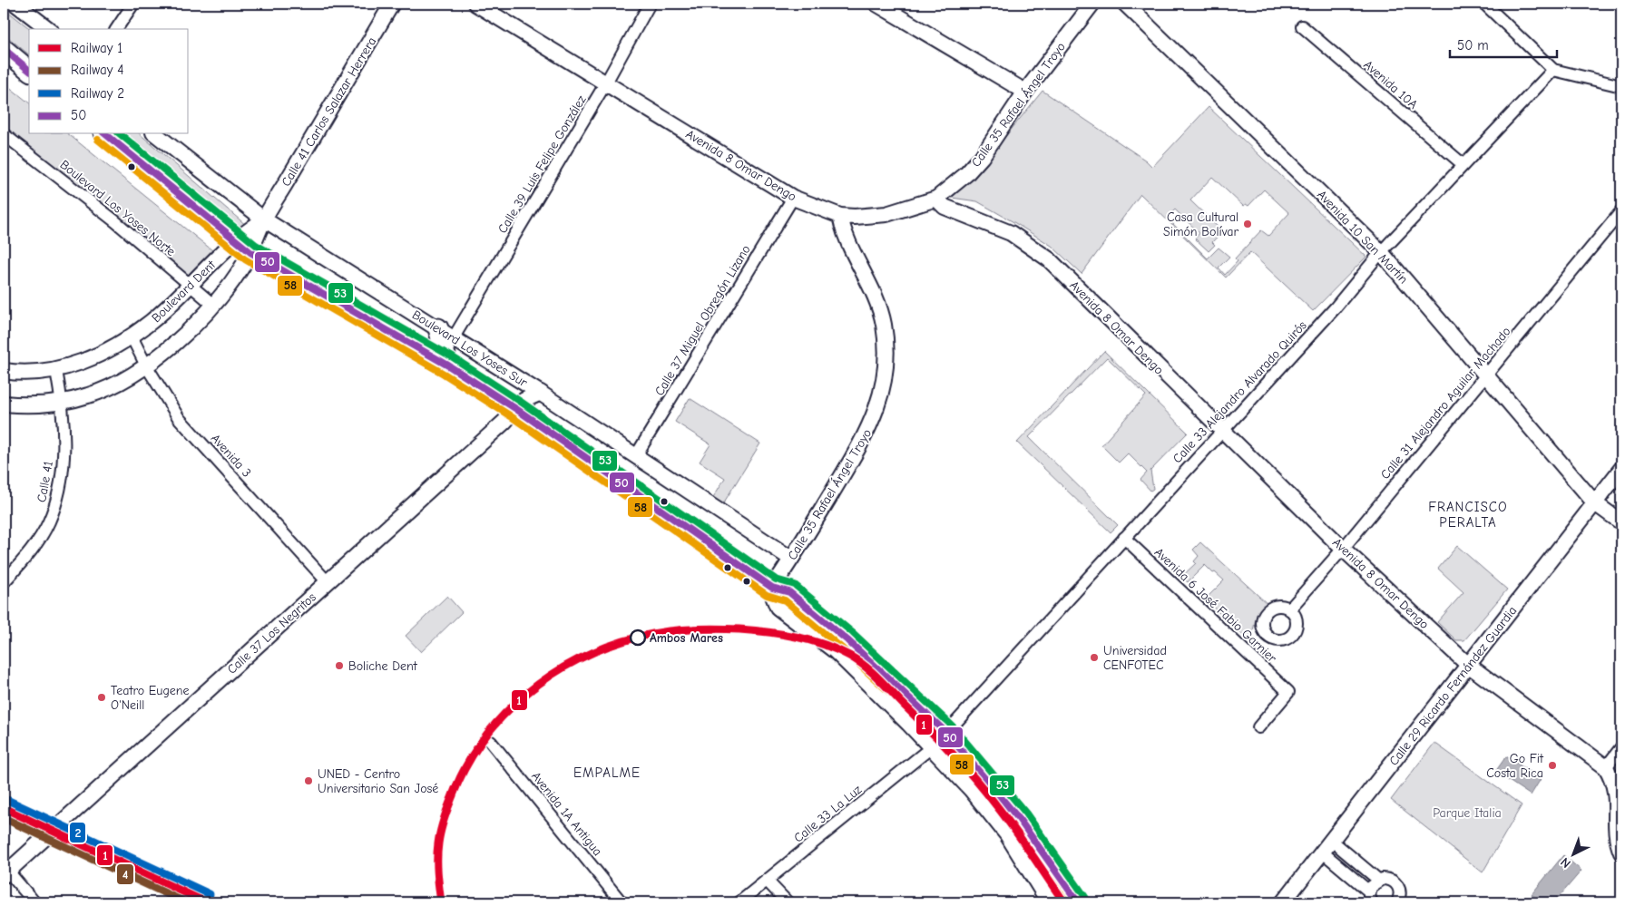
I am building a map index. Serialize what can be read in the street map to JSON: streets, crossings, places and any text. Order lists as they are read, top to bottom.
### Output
{
  "streets": {
    "street": [
      "Avenida 10A",
      "Calle 35 Rafael Ángel Troyo",
      "Calle 41 Carlos Salazar Herrera",
      "Calle 39 Luis Felipe González",
      "Avenida 8 Omar Dengo",
      "Boulevard Los Yoses Norte",
      "Avenida 10 San Martín",
      "Boulevard Dent",
      "Calle 37 Miguel Obregón Lizano",
      "Boulevard Los Yoses Sur",
      "Calle 33 Alejandro Alvarado Quirós",
      "Calle 31 Alejandro Aguilar Machado",
      "Avenida 3",
      "Calle 41",
      "Avenida 6 José Fabio Garnier",
      "Calle 37 Los Negritos",
      "Calle 29 Ricardo Fernández Guardia",
      "Avenida 1A Antigua",
      "Calle 33 La Luz"
    ]
  },
  "crossings": [
    ["Avenida 10A", "Calle 33 Alejandro Alvarado Quirós"],
    ["Calle 35 Rafael Ángel Troyo", "Avenida 8 Omar Dengo"],
    ["Calle 35 Rafael Ángel Troyo", "Boulevard Los Yoses Sur"],
    ["Calle 41 Carlos Salazar Herrera", "Boulevard Dent"],
    ["Calle 41 Carlos Salazar Herrera", "Boulevard Los Yoses Sur"],
    ["Calle 39 Luis Felipe González", "Avenida 8 Omar Dengo"],
    ["Calle 39 Luis Felipe González", "Boulevard Los Yoses Sur"],
    ["Avenida 8 Omar Dengo", "Calle 37 Miguel Obregón Lizano"],
    ["Avenida 8 Omar Dengo", "Calle 33 Alejandro Alvarado Quirós"],
    ["Avenida 8 Omar Dengo", "Calle 31 Alejandro Aguilar Machado"],
    ["Avenida 8 Omar Dengo", "Calle 29 Ricardo Fernández Guardia"],
    ["Boulevard Los Yoses Norte", "Boulevard Dent"],
    ["Avenida 10 San Martín", "Calle 33 Alejandro Alvarado Quirós"],
    ["Avenida 10 San Martín", "Calle 31 Alejandro Aguilar Machado"],
    ["Avenida 10 San Martín", "Calle 29 Ricardo Fernández Guardia"],
    ["Boulevard Dent", "Boulevard Los Yoses Sur"],
    ["Boulevard Dent", "Avenida 3"],
    ["Boulevard Dent", "Calle 41"],
    ["Calle 37 Miguel Obregón Lizano", "Boulevard Los Yoses Sur"],
    ["Boulevard Los Yoses Sur", "Calle 37 Los Negritos"],
    ["Calle 33 Alejandro Alvarado Quirós", "Avenida 6 José Fabio Garnier"],
    ["Calle 33 Alejandro Alvarado Quirós", "Calle 33 La Luz"],
    ["Avenida 3", "Calle 37 Los Negritos"]
  ],
  "districts": ["FRANCISCO PERALTA", "EMPALME"],
  "parks": ["Parque Italia"],
  "places": [
    "Casa Cultural Simón Bolívar",
    "Ambos Mares",
    "Universidad CENFOTEC",
    "Boliche Dent",
    "Teatro Eugene O'Neill",
    "Go Fit Costa Rica",
    "UNED - Centro Universitario San José"
  ],
  "lines": [
    "transit line 50",
    "transit line 53",
    "transit line 58",
    "rail line 1",
    "rail line 2",
    "rail line 4"
  ],
  "legend": [
    "Railway 1",
    "Railway 4",
    "Railway 2",
    "50"
  ],
  "scale_bar": "50 m",
  "north": "bottom left"
}
